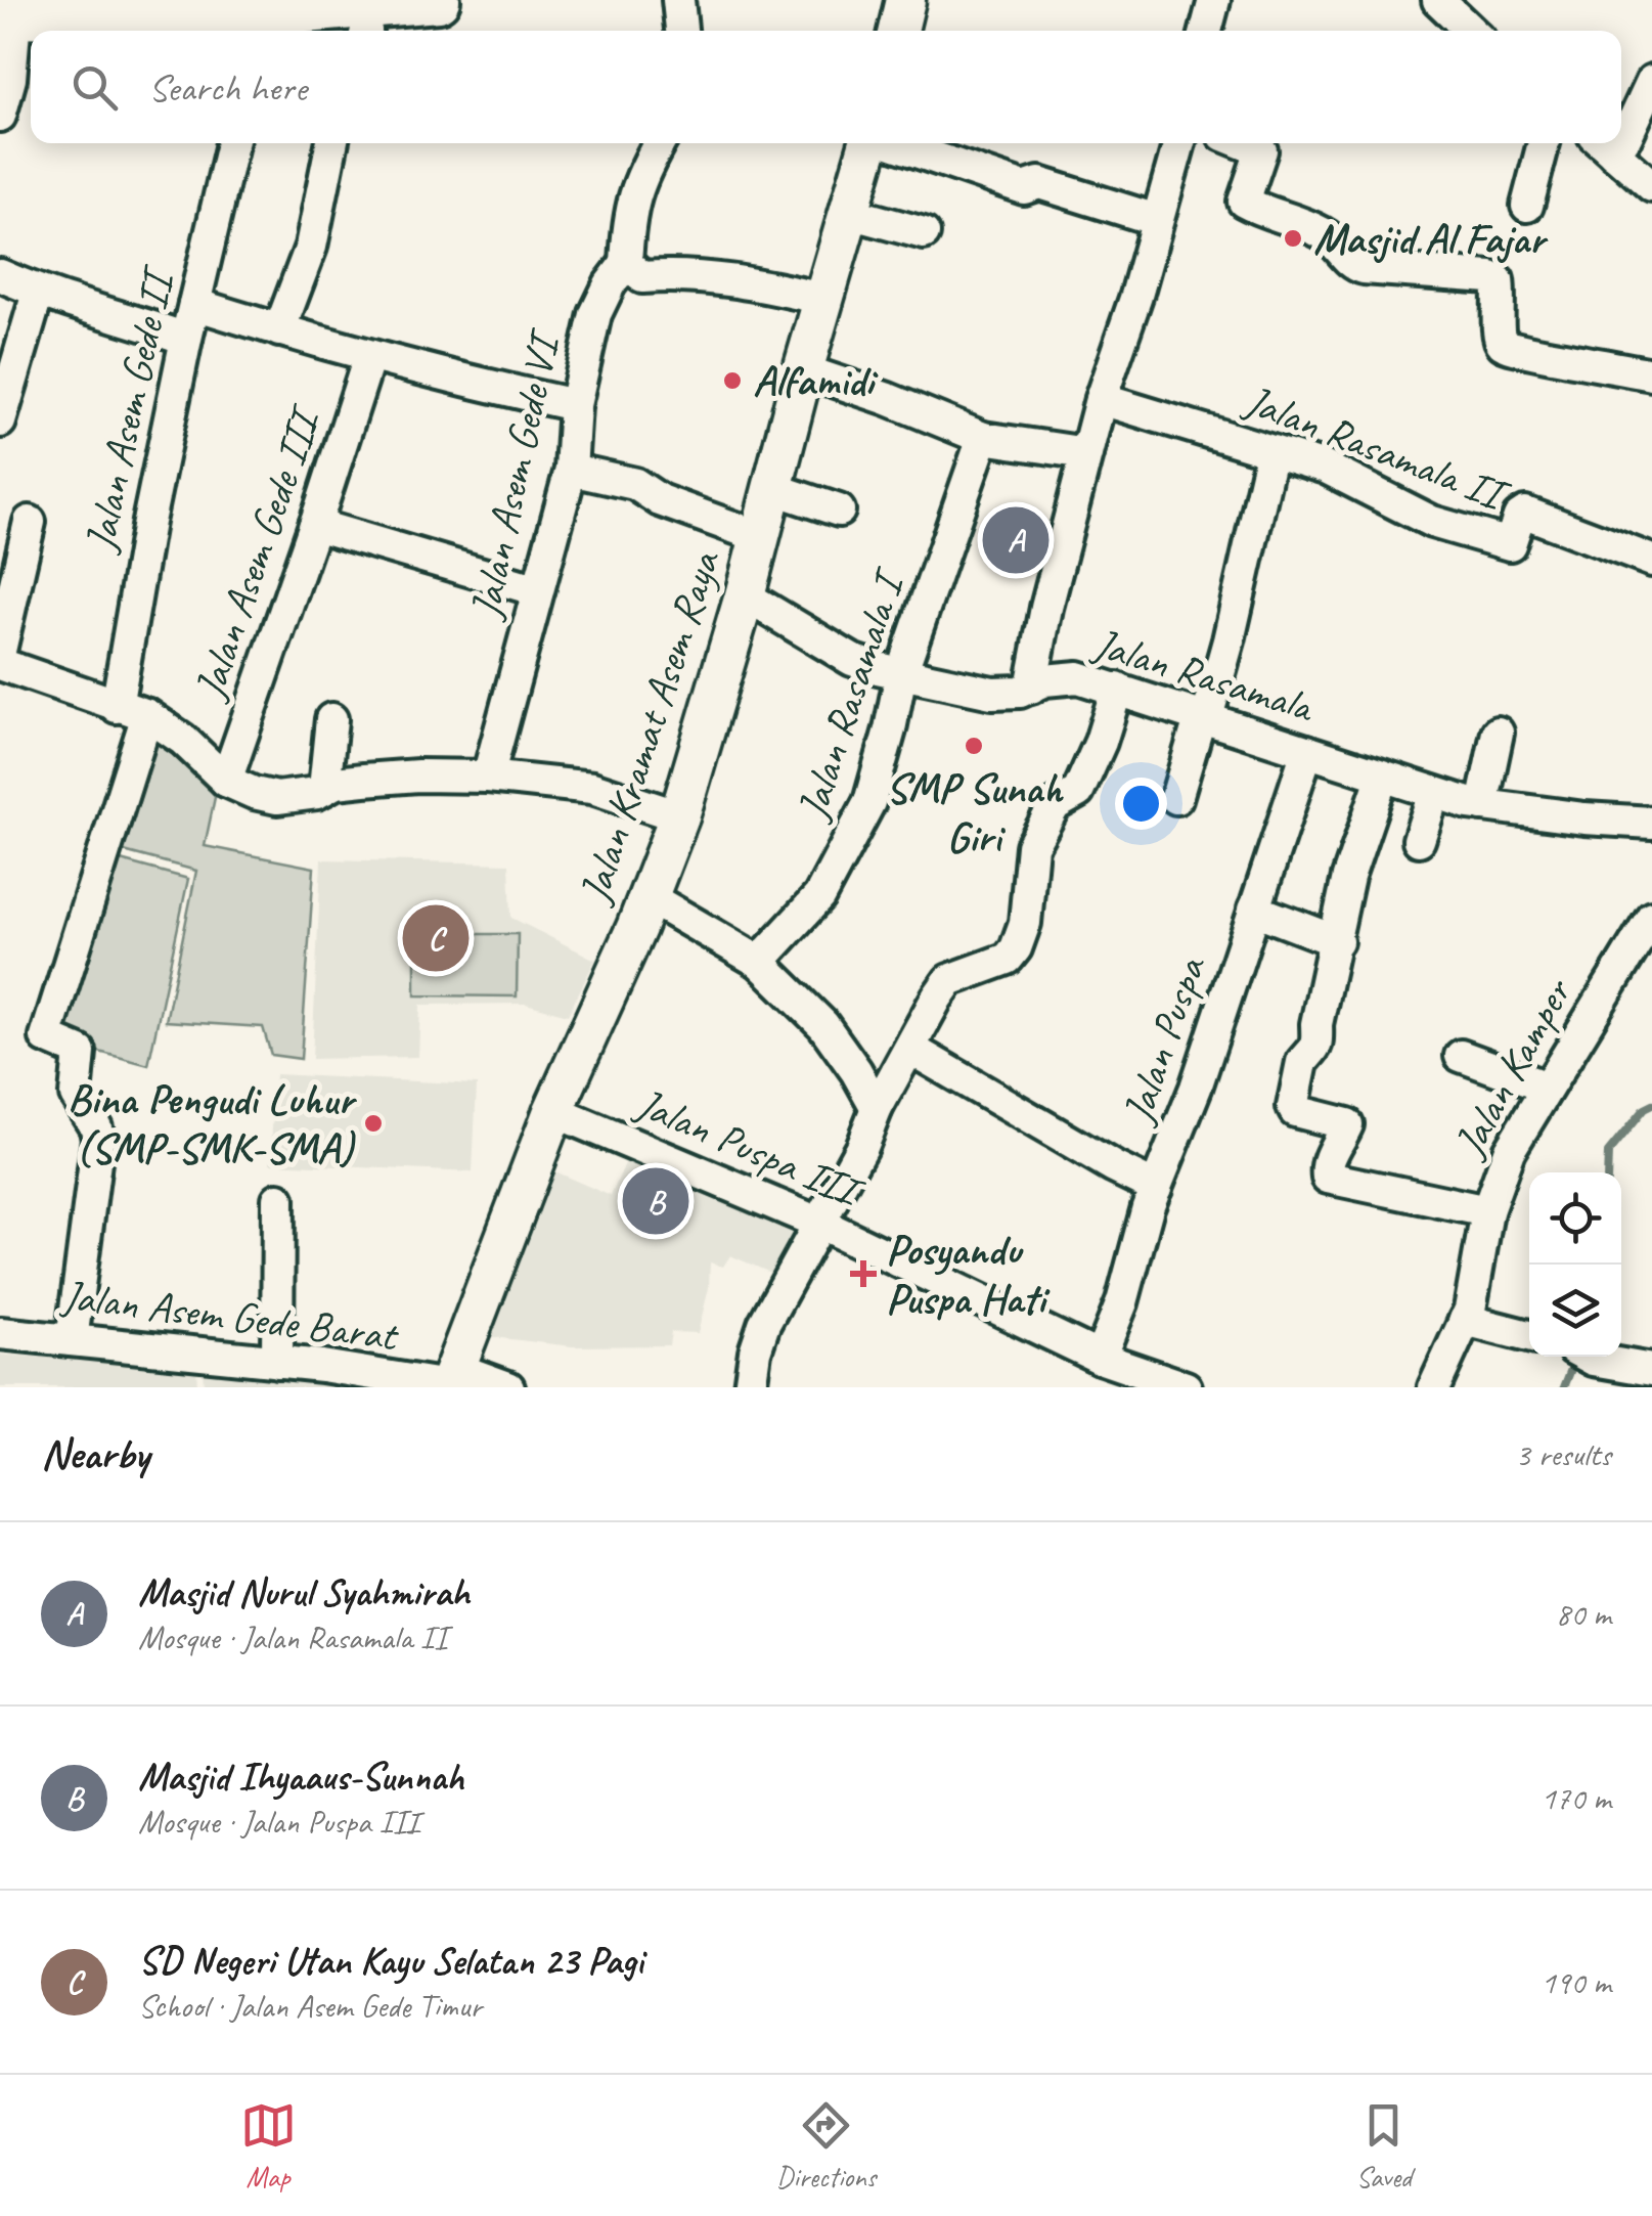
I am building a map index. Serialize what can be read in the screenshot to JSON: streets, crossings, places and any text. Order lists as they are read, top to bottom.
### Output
{
  "streets": {
    "street": [
      "Jalan Asem Gede II",
      "Jalan Rasamala II",
      "Jalan Asem Gede VI",
      "Jalan Asem Gede III",
      "Jalan Rasamala",
      "Jalan Rasamala I",
      "Jalan Kramat Asem Raya",
      "Jalan Puspa",
      "Jalan Kamper",
      "Jalan Puspa III",
      "Jalan Asem Gede Barat"
    ]
  },
  "crossings": [
    ["Jalan Rasamala", "Jalan Rasamala I"],
    ["Jalan Rasamala", "Jalan Kramat Asem Raya"],
    ["Jalan Rasamala", "Jalan Puspa"],
    ["Jalan Kramat Asem Raya", "Jalan Puspa III"],
    ["Jalan Kramat Asem Raya", "Jalan Asem Gede Barat"],
    ["Jalan Puspa", "Jalan Puspa III"]
  ],
  "places": {
    "other": [
      "Masjid Al Fajar",
      "Alfamidi",
      "SMP Sunah Giri",
      "Bina Pengudi Luhur (SMP-SMK-SMA)"
    ],
    "health": ["Posyandu Puspa Hati"]
  },
  "page": {
    "search": "Search here",
    "pins": ["A", "C", "B"],
    "heading": ["Nearby", "3 results"],
    "list": [
      {
        "mark": "A",
        "name": "Masjid Nurul Syahmirah",
        "note": "Mosque · Jalan Rasamala II",
        "value": "80 m"
      },
      {
        "mark": "B",
        "name": "Masjid Ihyaaus-Sunnah",
        "note": "Mosque · Jalan Puspa III",
        "value": "170 m"
      },
      {
        "mark": "C",
        "name": "SD Negeri Utan Kayu Selatan 23 Pagi",
        "note": "School · Jalan Asem Gede Timur",
        "value": "190 m"
      }
    ],
    "nav": ["Map", "Directions", "Saved"]
  }
}
